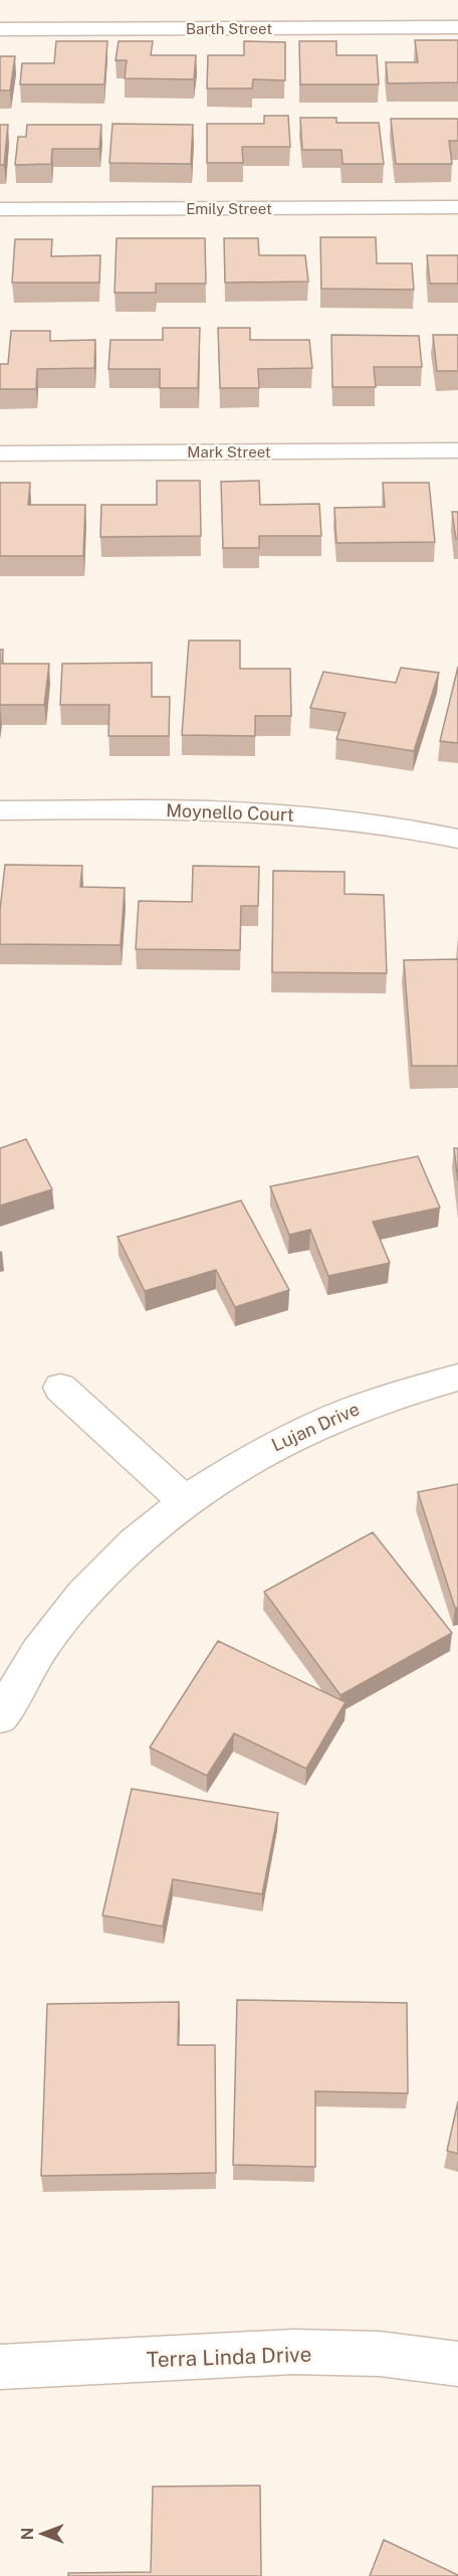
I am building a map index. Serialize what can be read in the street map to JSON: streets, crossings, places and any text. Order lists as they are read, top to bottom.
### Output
{
  "streets": {
    "street": [
      "Barth Street",
      "Emily Street",
      "Mark Street",
      "Moynello Court",
      "Lujan Drive",
      "Terra Linda Drive"
    ]
  },
  "north": "left"
}
